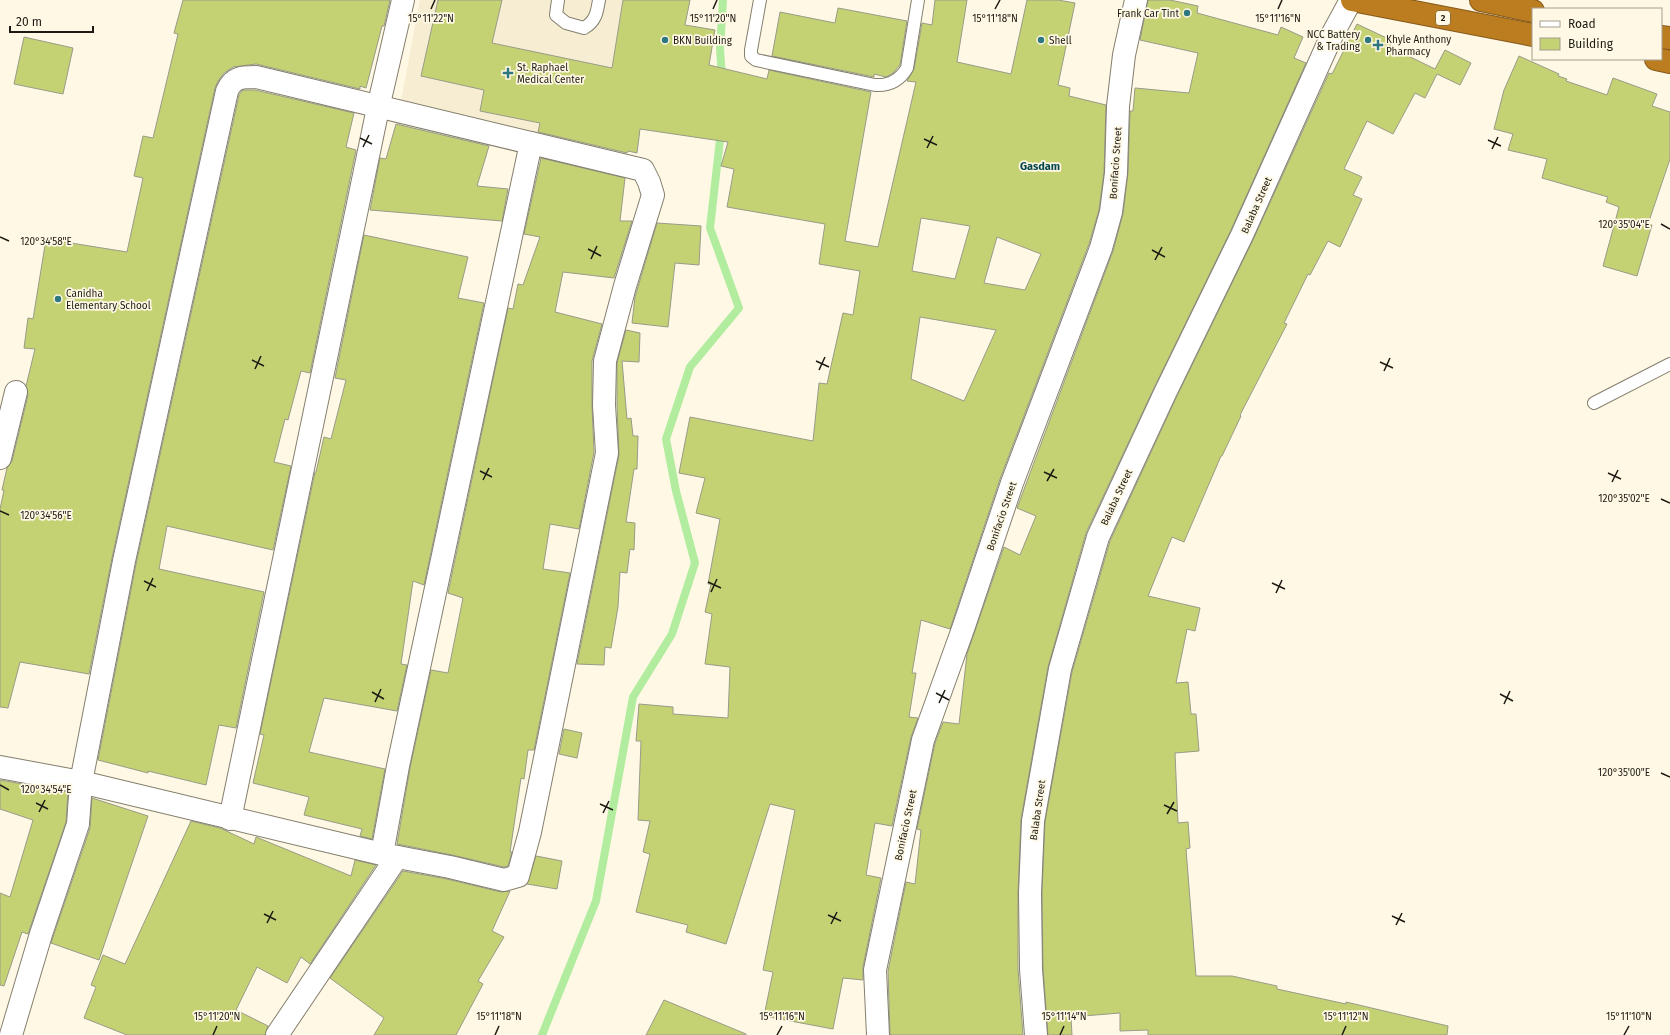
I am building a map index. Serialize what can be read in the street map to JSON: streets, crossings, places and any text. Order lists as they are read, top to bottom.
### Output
{
  "streets": {
    "highway": ["2"],
    "street": ["Bonifacio Street", "Balaba Street"]
  },
  "crossings": [
    ["2", "Balaba Street"]
  ],
  "districts": ["Gasdam"],
  "places": {
    "other": [
      "Frank Car Tint",
      "BKN Building",
      "Shell",
      "NCC Battery & Trading",
      "Canidha Elementary School"
    ],
    "health": ["Khyle Anthony Pharmacy", "St. Raphael Medical Center"]
  },
  "legend": ["Road", "Building"],
  "scale_bar": "20 m",
  "coordinates": [
    "15°11'22\"N",
    "15°11'20\"N",
    "15°11'18\"N",
    "15°11'16\"N",
    "120°35'04\"E",
    "120°34'58\"E",
    "120°35'02\"E",
    "120°34'56\"E",
    "120°35'00\"E",
    "120°34'54\"E",
    "15°11'14\"N",
    "15°11'12\"N",
    "15°11'10\"N"
  ]
}
